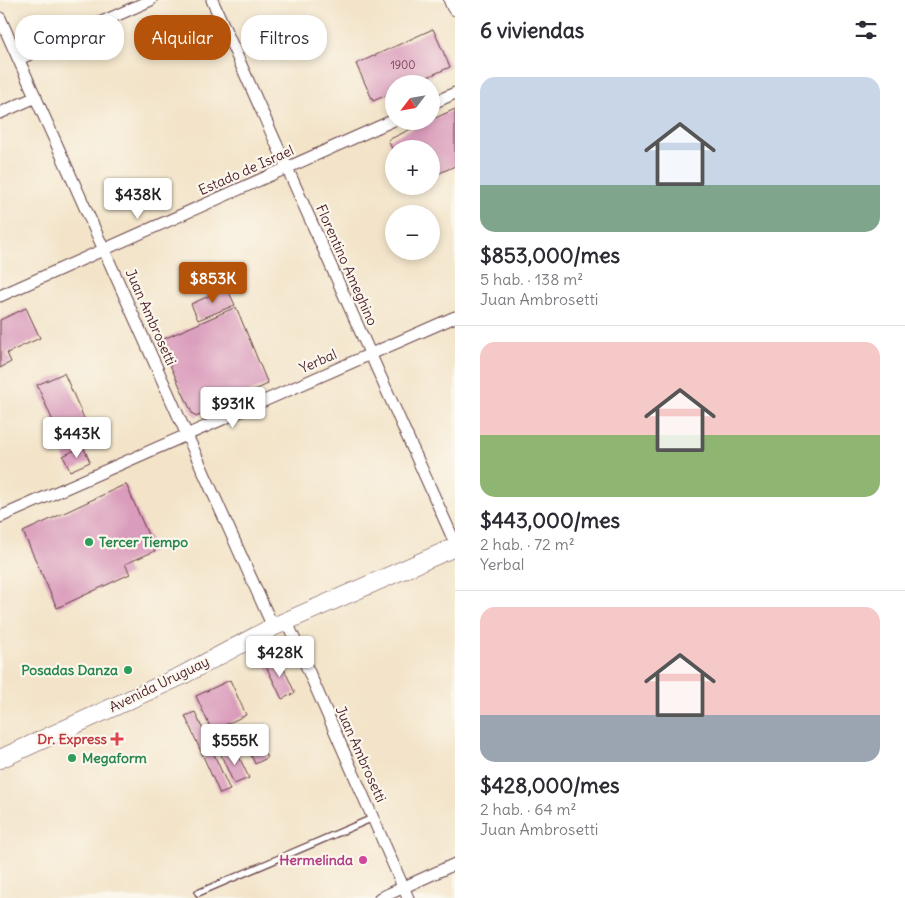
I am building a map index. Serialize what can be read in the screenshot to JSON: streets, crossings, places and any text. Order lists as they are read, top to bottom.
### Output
{
  "streets": {
    "main road": ["Avenida Uruguay"],
    "street": [
      "Estado de Israel",
      "Florentino Ameghino",
      "Juan Ambrosetti",
      "Yerbal"
    ]
  },
  "crossings": [
    ["Estado de Israel", "Florentino Ameghino"],
    ["Estado de Israel", "Juan Ambrosetti"],
    ["Florentino Ameghino", "Yerbal"],
    ["Juan Ambrosetti", "Yerbal"],
    ["Juan Ambrosetti", "Avenida Uruguay"]
  ],
  "places": {
    "other": [
      "Tercer Tiempo",
      "Posadas Danza",
      "Megaform",
      "Hermelinda"
    ],
    "health": ["Dr. Express"]
  },
  "house_numbers": ["1900"],
  "north": "bottom left",
  "page": {
    "heading": "6 viviendas",
    "chip": ["Comprar", "Alquilar", "Filtros"],
    "list": [
      {
        "name": "$853,000/mes",
        "note": "5 hab. · 138 m² · Juan Ambrosetti"
      },
      {
        "name": "$443,000/mes",
        "note": "2 hab. · 72 m² · Yerbal"
      },
      {
        "name": "$428,000/mes",
        "note": "2 hab. · 64 m² · Juan Ambrosetti"
      }
    ],
    "map_buttons": ["+", "−"],
    "price": [
      "$438K",
      "$853K",
      "$931K",
      "$443K",
      "$428K",
      "$555K"
    ]
  }
}
